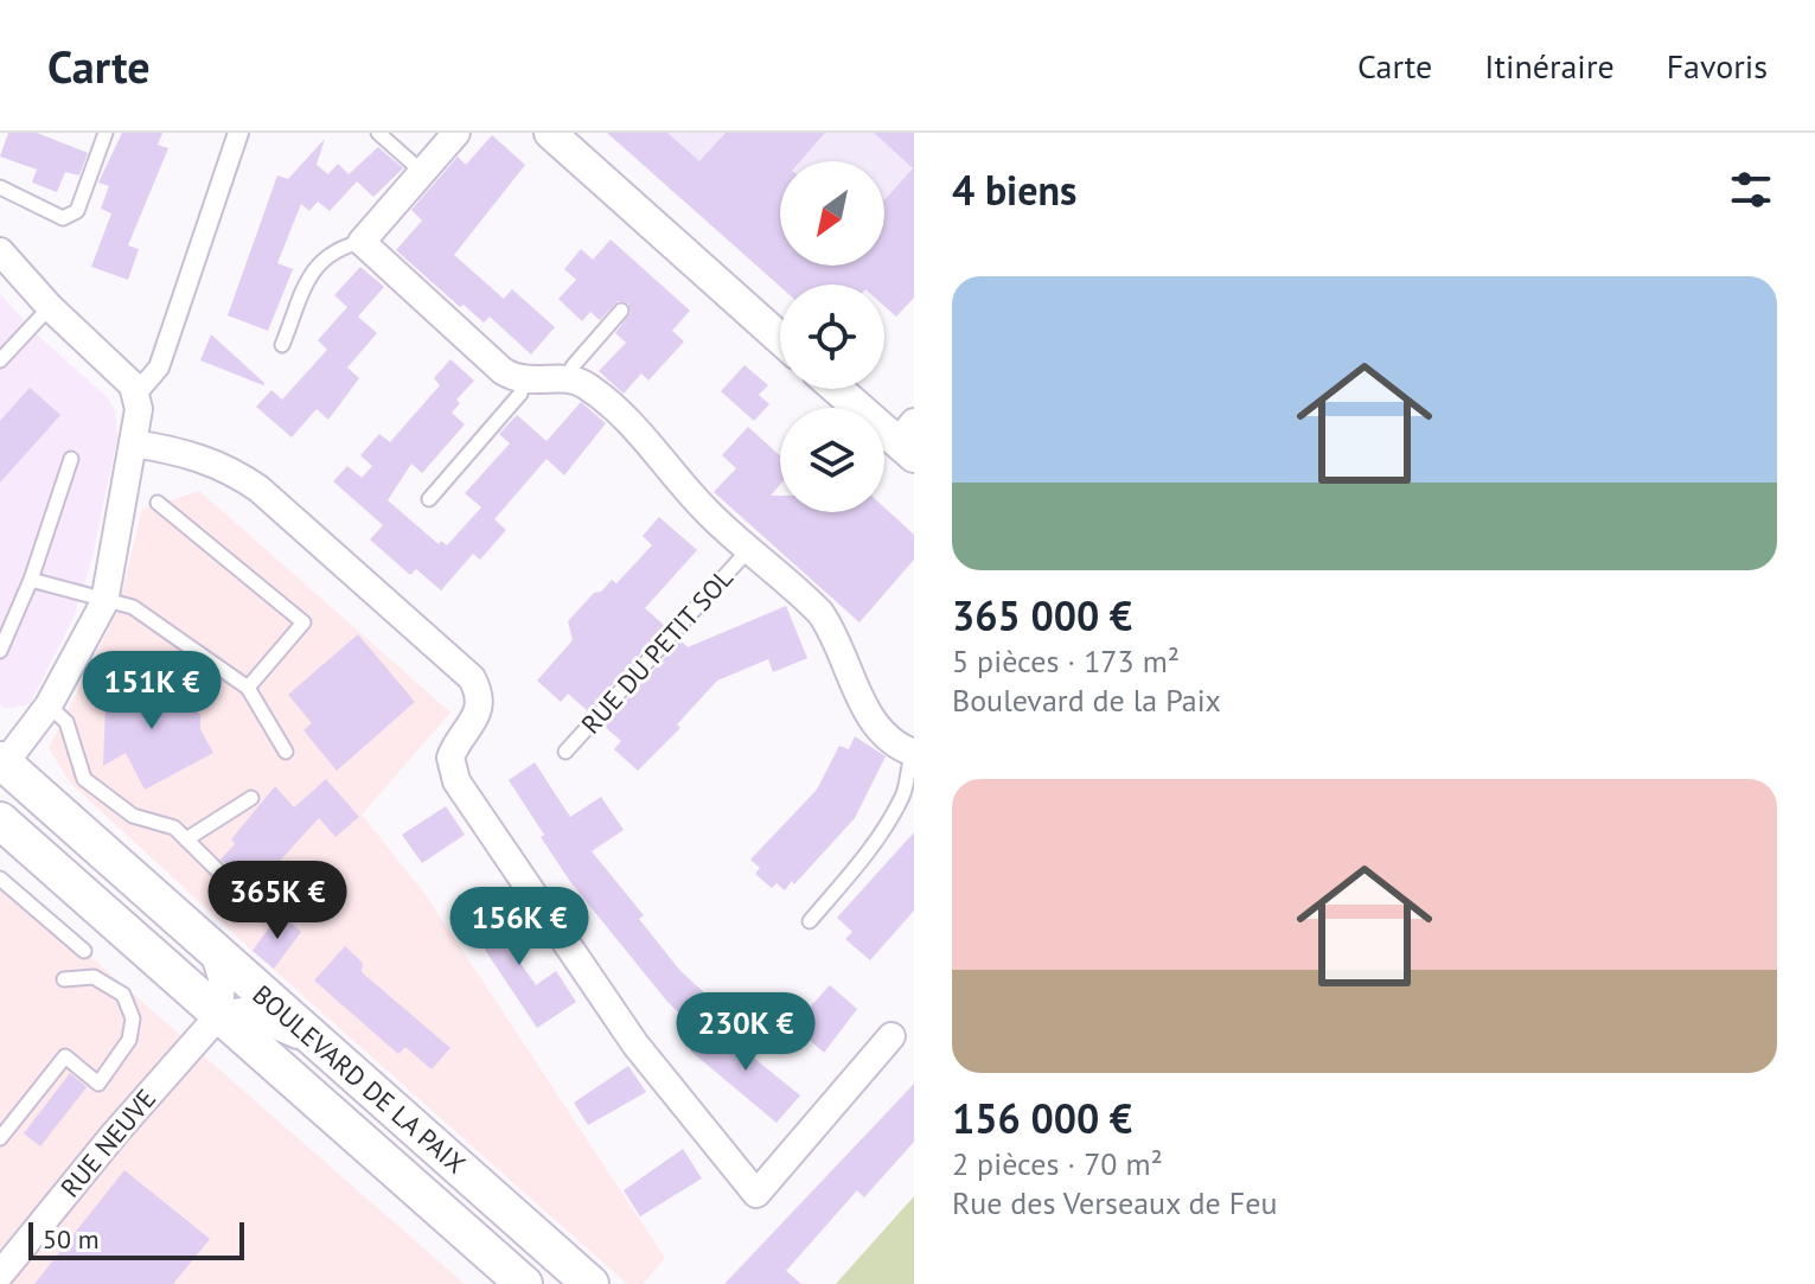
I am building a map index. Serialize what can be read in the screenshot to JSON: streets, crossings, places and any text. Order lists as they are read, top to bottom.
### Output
{
  "streets": {
    "main road": ["BOULEVARD DE LA PAIX"],
    "street": ["RUE DU PETIT SOL", "RUE NEUVE"]
  },
  "crossings": [
    ["BOULEVARD DE LA PAIX", "RUE NEUVE"]
  ],
  "scale_bar": "50 m",
  "north": "bottom left",
  "page": {
    "header": "Carte",
    "nav": ["Carte", "Itinéraire", "Favoris"],
    "heading": "4 biens",
    "list": [
      {
        "name": "365 000 €",
        "note": "5 pièces · 173 m² · Boulevard de la Paix"
      },
      {
        "name": "156 000 €",
        "note": "2 pièces · 70 m² · Rue des Verseaux de Feu"
      }
    ],
    "price": [
      "151K €",
      "365K €",
      "156K €",
      "230K €"
    ],
    "scale": "50 m"
  }
}
